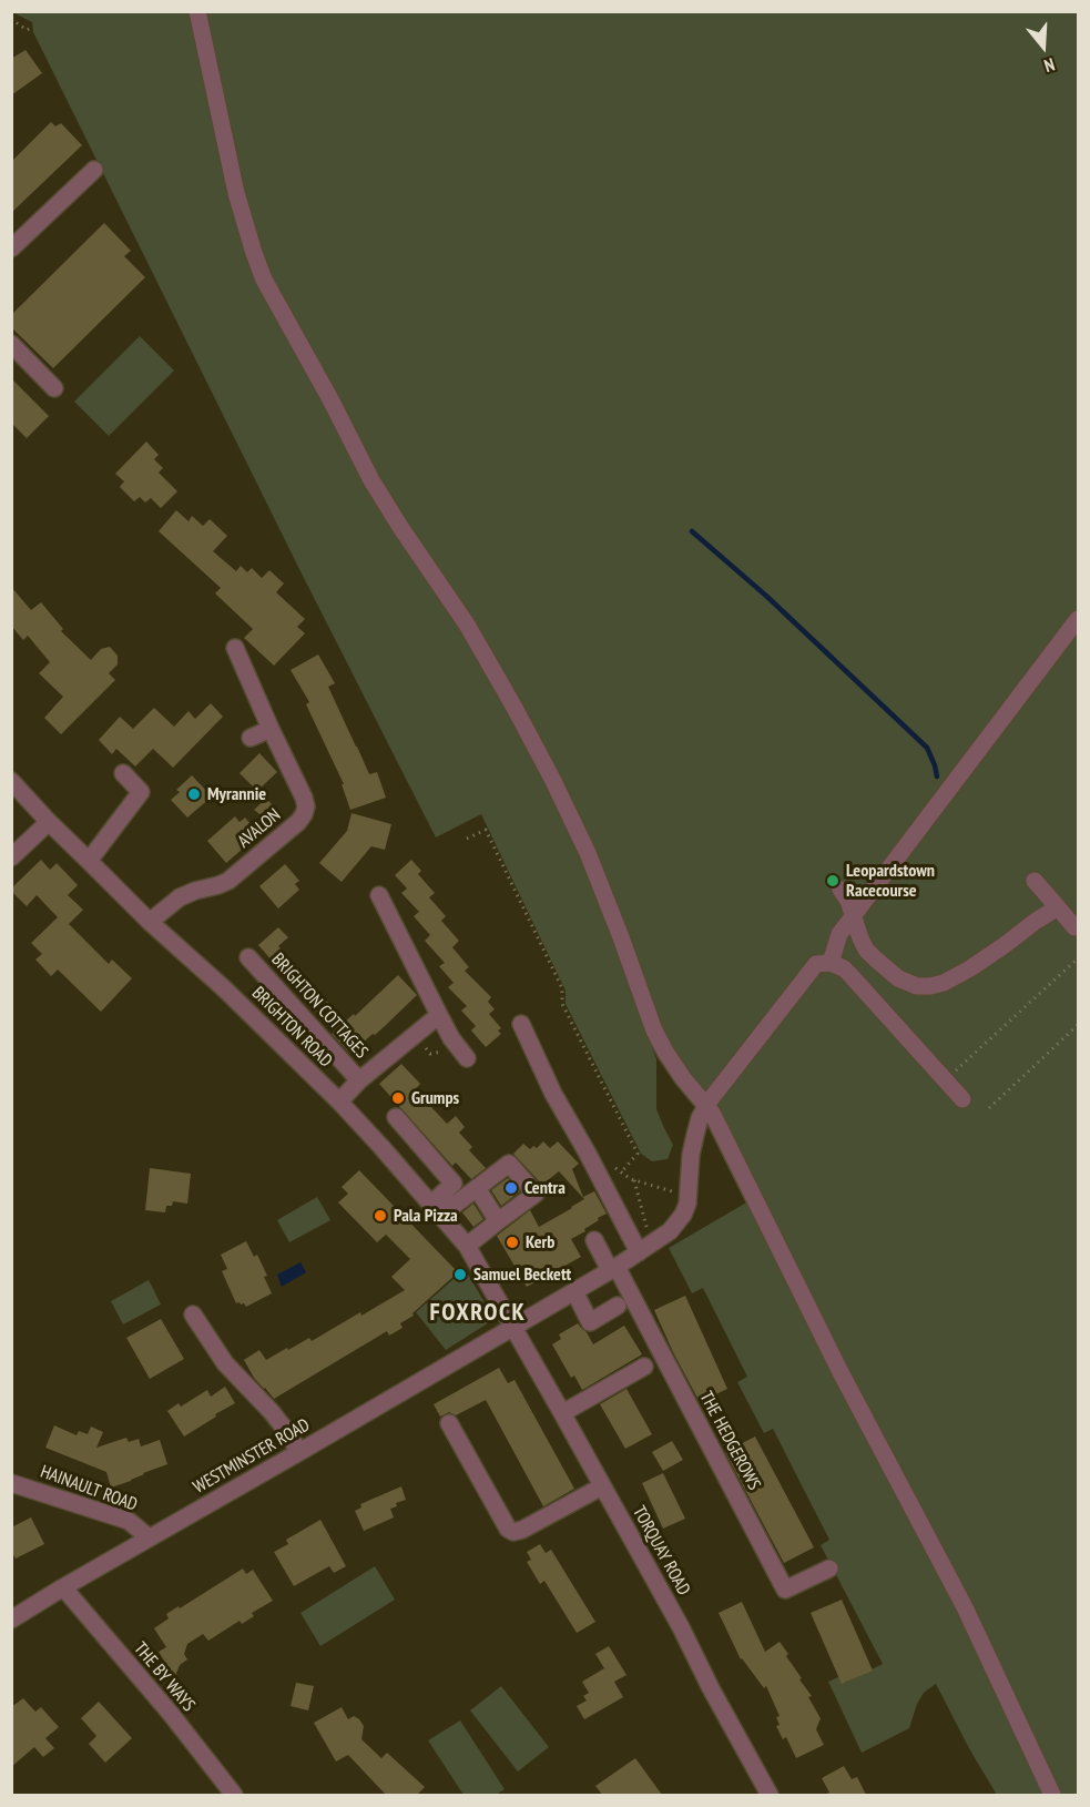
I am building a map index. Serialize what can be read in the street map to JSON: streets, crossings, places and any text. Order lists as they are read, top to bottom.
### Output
{
  "streets": {
    "street": [
      "AVALON",
      "BRIGHTON COTTAGES",
      "BRIGHTON ROAD",
      "THE HEDGEROWS",
      "WESTMINSTER ROAD",
      "HAINAULT ROAD",
      "TORQUAY ROAD",
      "THE BY WAYS"
    ]
  },
  "crossings": [
    ["AVALON", "BRIGHTON ROAD"],
    ["BRIGHTON ROAD", "WESTMINSTER ROAD"],
    ["BRIGHTON ROAD", "TORQUAY ROAD"],
    ["THE HEDGEROWS", "WESTMINSTER ROAD"],
    ["WESTMINSTER ROAD", "HAINAULT ROAD"],
    ["WESTMINSTER ROAD", "TORQUAY ROAD"],
    ["WESTMINSTER ROAD", "THE BY WAYS"]
  ],
  "districts": ["FOXROCK"],
  "places": [
    "Myrannie",
    "Leopardstown Racecourse",
    "Grumps",
    "Centra",
    "Pala Pizza",
    "Kerb",
    "Samuel Beckett"
  ],
  "north": "bottom"
}
